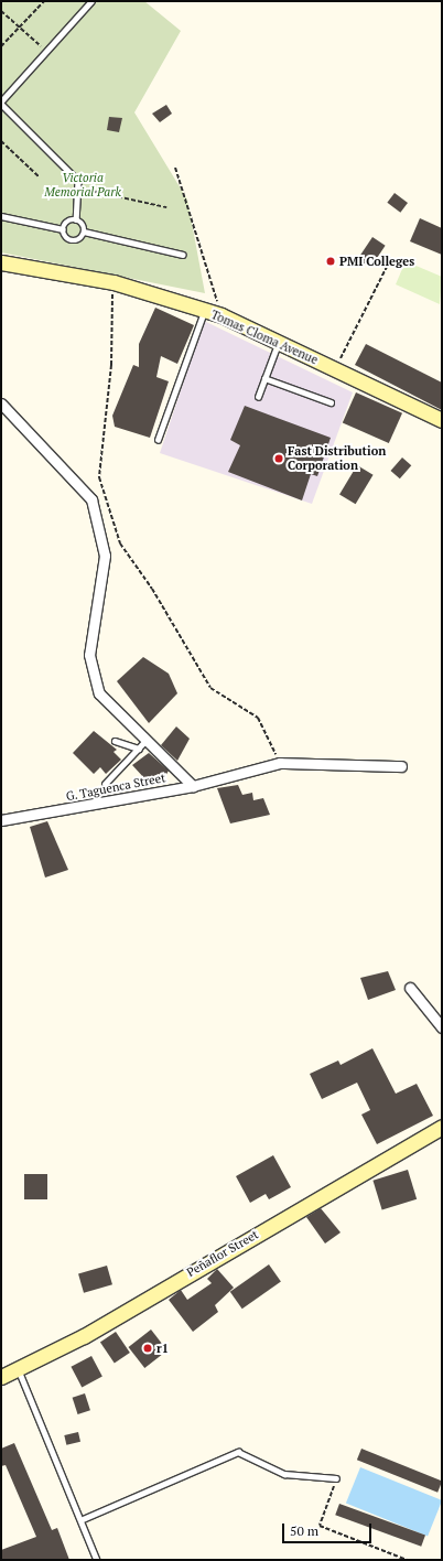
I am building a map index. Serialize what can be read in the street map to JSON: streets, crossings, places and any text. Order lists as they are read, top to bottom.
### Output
{
  "streets": {
    "main road": ["Tomas Cloma Avenue", "Peñaflor Street"],
    "street": ["G. Taguenca Street"]
  },
  "parks": ["Victoria Memorial Park"],
  "places": ["PMI Colleges", "Fast Distribution Corporation", "r1"],
  "scale_bar": "50 m"
}
